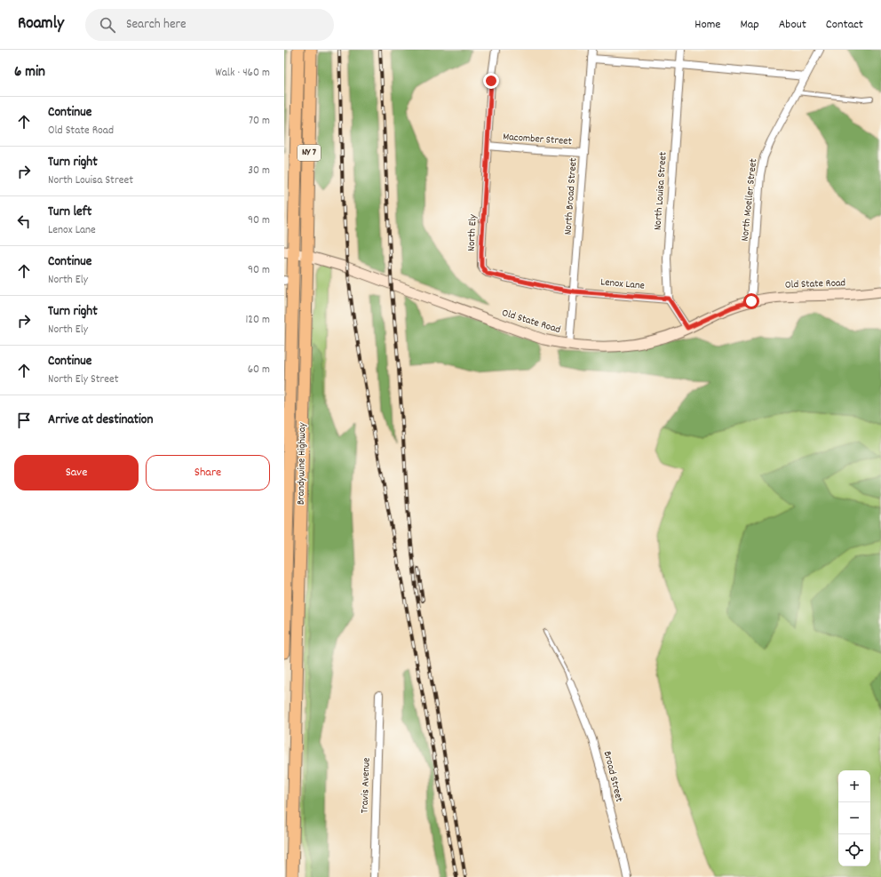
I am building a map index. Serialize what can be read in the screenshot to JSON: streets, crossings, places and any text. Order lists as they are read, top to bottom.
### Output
{
  "streets": {
    "main road": ["NY 7", "Brandywine Highway"],
    "street": [
      "Macomber Street",
      "North Louisa Street",
      "North Broad Street",
      "North Moeller Street",
      "North Ely",
      "Lenox Lane",
      "Old State Road",
      "Broad Street",
      "Travis Avenue"
    ]
  },
  "crossings": [
    ["Macomber Street", "North Broad Street"],
    ["Macomber Street", "North Ely"],
    ["North Louisa Street", "Lenox Lane"],
    ["North Louisa Street", "Old State Road"],
    ["North Broad Street", "North Ely"],
    ["North Broad Street", "Lenox Lane"],
    ["North Broad Street", "Old State Road"],
    ["North Moeller Street", "Old State Road"],
    ["North Ely", "Lenox Lane"],
    ["Old State Road", "Brandywine Highway"]
  ],
  "page": {
    "header": "Roamly",
    "search": "Search here",
    "nav": [
      "Home",
      "Map",
      "About",
      "Contact"
    ],
    "heading": ["6 min", "Walk · 460 m"],
    "list": [
      ["Continue", "Old State Road", "70 m"],
      ["Turn right", "North Louisa Street", "30 m"],
      ["Turn left", "Lenox Lane", "90 m"],
      ["Continue", "North Ely", "90 m"],
      ["Turn right", "North Ely", "120 m"],
      ["Continue", "North Ely Street", "60 m"],
      "Arrive at destination"
    ],
    "buttons": ["Save", "Share"],
    "map_buttons": ["+", "−"]
  }
}
